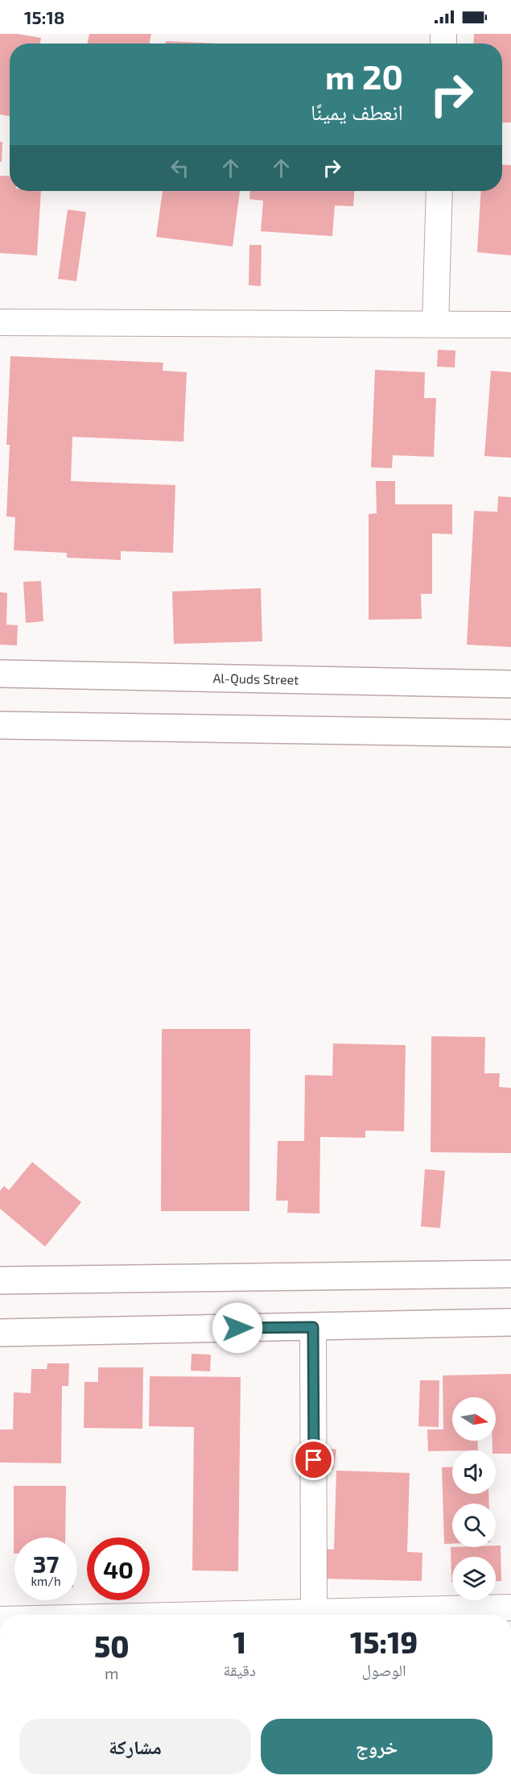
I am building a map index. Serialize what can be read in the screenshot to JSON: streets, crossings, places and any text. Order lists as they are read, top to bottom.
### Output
{
  "streets": {
    "street": ["Al-Quds Street"]
  },
  "north": "right",
  "page": {
    "status": "15:18",
    "turn": ["20 m", "انعطف يمينًا"],
    "speed": "37 km/h",
    "limit": "40",
    "eta": [
      "15:19",
      "الوصول",
      "1",
      "دقيقة",
      "50",
      "m"
    ],
    "buttons": ["خروج", "مشاركة"]
  }
}
